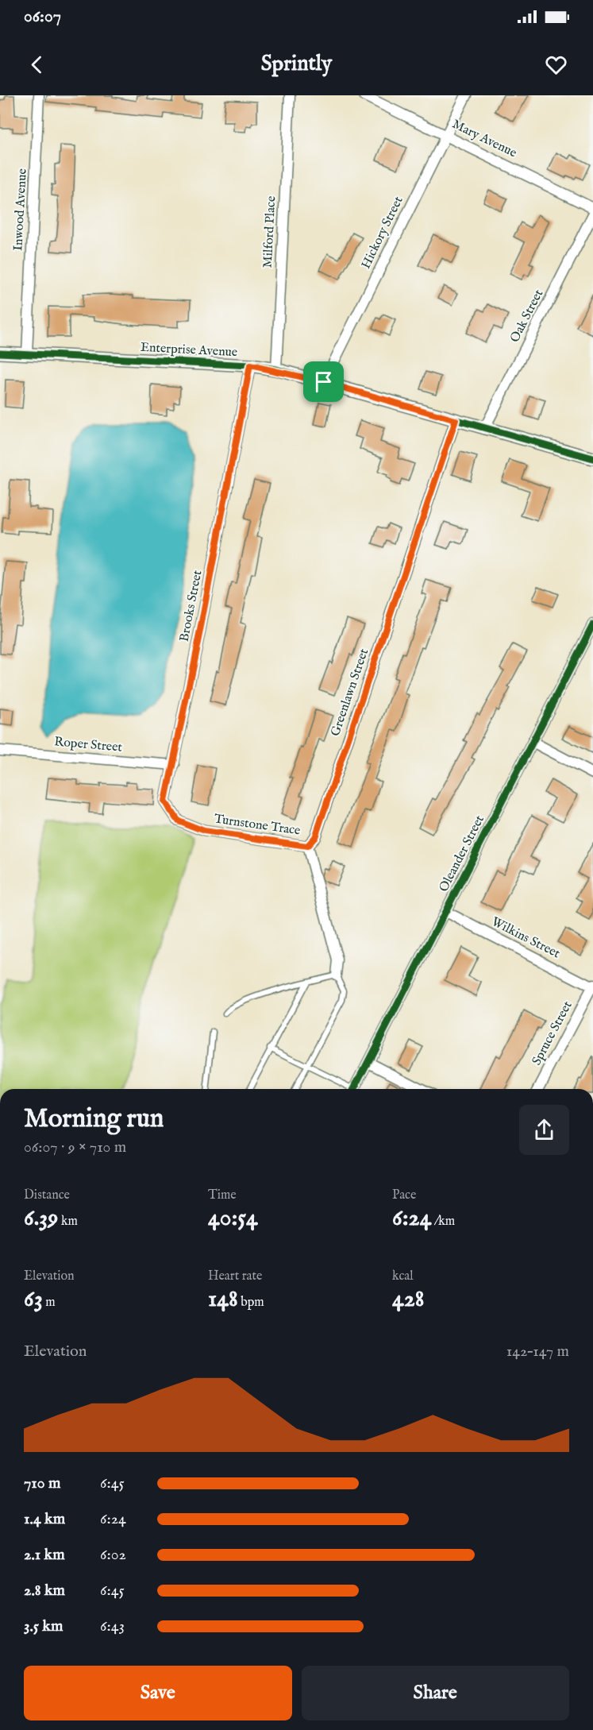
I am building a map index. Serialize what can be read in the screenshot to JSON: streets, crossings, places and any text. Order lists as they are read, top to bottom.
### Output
{
  "streets": {
    "street": [
      "Mary Avenue",
      "Inwood Avenue",
      "Milford Place",
      "Hickory Street",
      "Oak Street",
      "Enterprise Avenue",
      "Brooks Street",
      "Greenlawn Street",
      "Roper Street",
      "Turnstone Trace",
      "Oleander Street",
      "Wilkins Street",
      "Spruce Street"
    ]
  },
  "crossings": [
    ["Mary Avenue", "Hickory Street"],
    ["Inwood Avenue", "Enterprise Avenue"],
    ["Milford Place", "Enterprise Avenue"],
    ["Hickory Street", "Enterprise Avenue"],
    ["Oak Street", "Enterprise Avenue"],
    ["Enterprise Avenue", "Brooks Street"],
    ["Enterprise Avenue", "Greenlawn Street"],
    ["Brooks Street", "Roper Street"],
    ["Brooks Street", "Turnstone Trace"],
    ["Greenlawn Street", "Turnstone Trace"],
    ["Oleander Street", "Wilkins Street"],
    ["Wilkins Street", "Spruce Street"]
  ],
  "page": {
    "status": "06:07",
    "header": "Sprintly",
    "heading": ["Morning run", "06:07 · 9 × 710 m"],
    "stats": [
      ["Distance", "6.39 km"],
      ["Time", "40:54"],
      ["Pace", "6:24 /km"],
      ["Elevation", "63 m"],
      ["Heart rate", "148 bpm"],
      ["kcal", "428"]
    ],
    "chart": ["Elevation", "142–147 m"],
    "list": [
      {
        "name": "710 m",
        "note": "6:45"
      },
      {
        "name": "1.4 km",
        "note": "6:24"
      },
      {
        "name": "2.1 km",
        "note": "6:02"
      },
      {
        "name": "2.8 km",
        "note": "6:45"
      },
      {
        "name": "3.5 km",
        "note": "6:43"
      }
    ],
    "buttons": ["Save", "Share"]
  }
}
